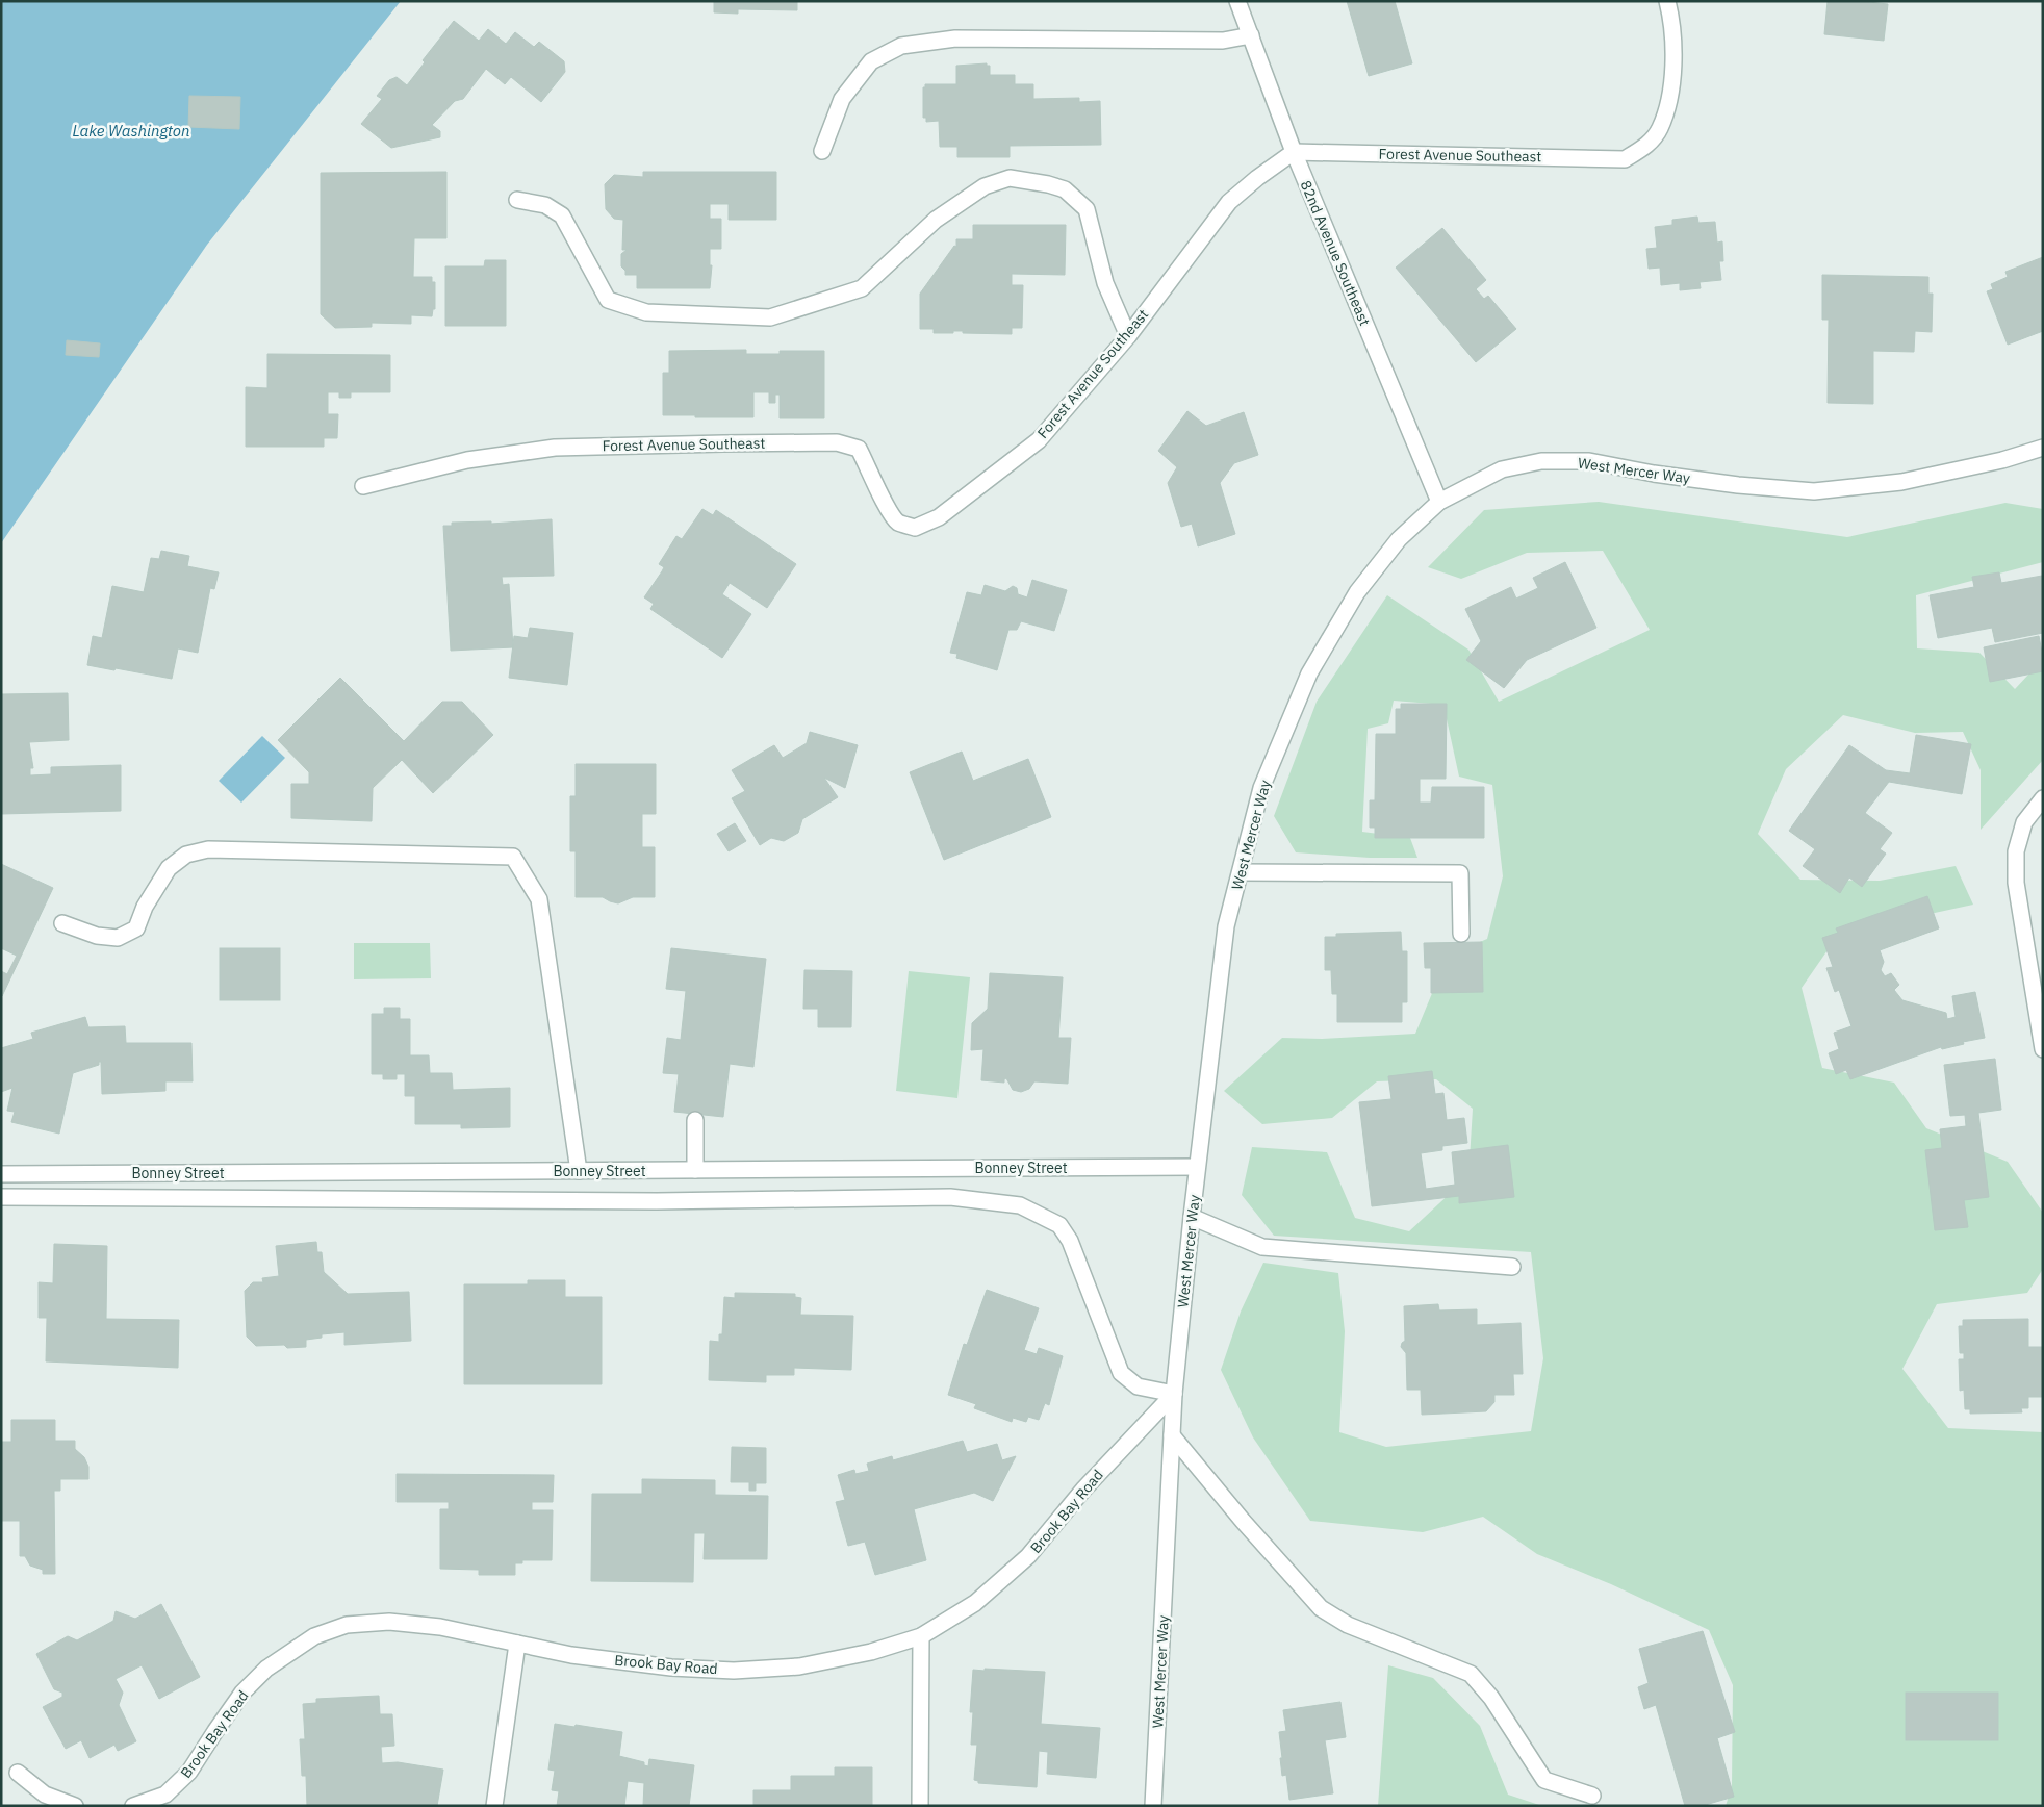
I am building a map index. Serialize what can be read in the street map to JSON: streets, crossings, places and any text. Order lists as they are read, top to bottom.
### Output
{
  "streets": {
    "street": [
      "Forest Avenue Southeast",
      "82nd Avenue Southeast",
      "West Mercer Way",
      "Bonney Street",
      "Brook Bay Road"
    ]
  },
  "crossings": [
    ["Forest Avenue Southeast", "82nd Avenue Southeast"],
    ["82nd Avenue Southeast", "West Mercer Way"],
    ["West Mercer Way", "Bonney Street"],
    ["West Mercer Way", "Brook Bay Road"]
  ],
  "water": ["Lake Washington"]
}
